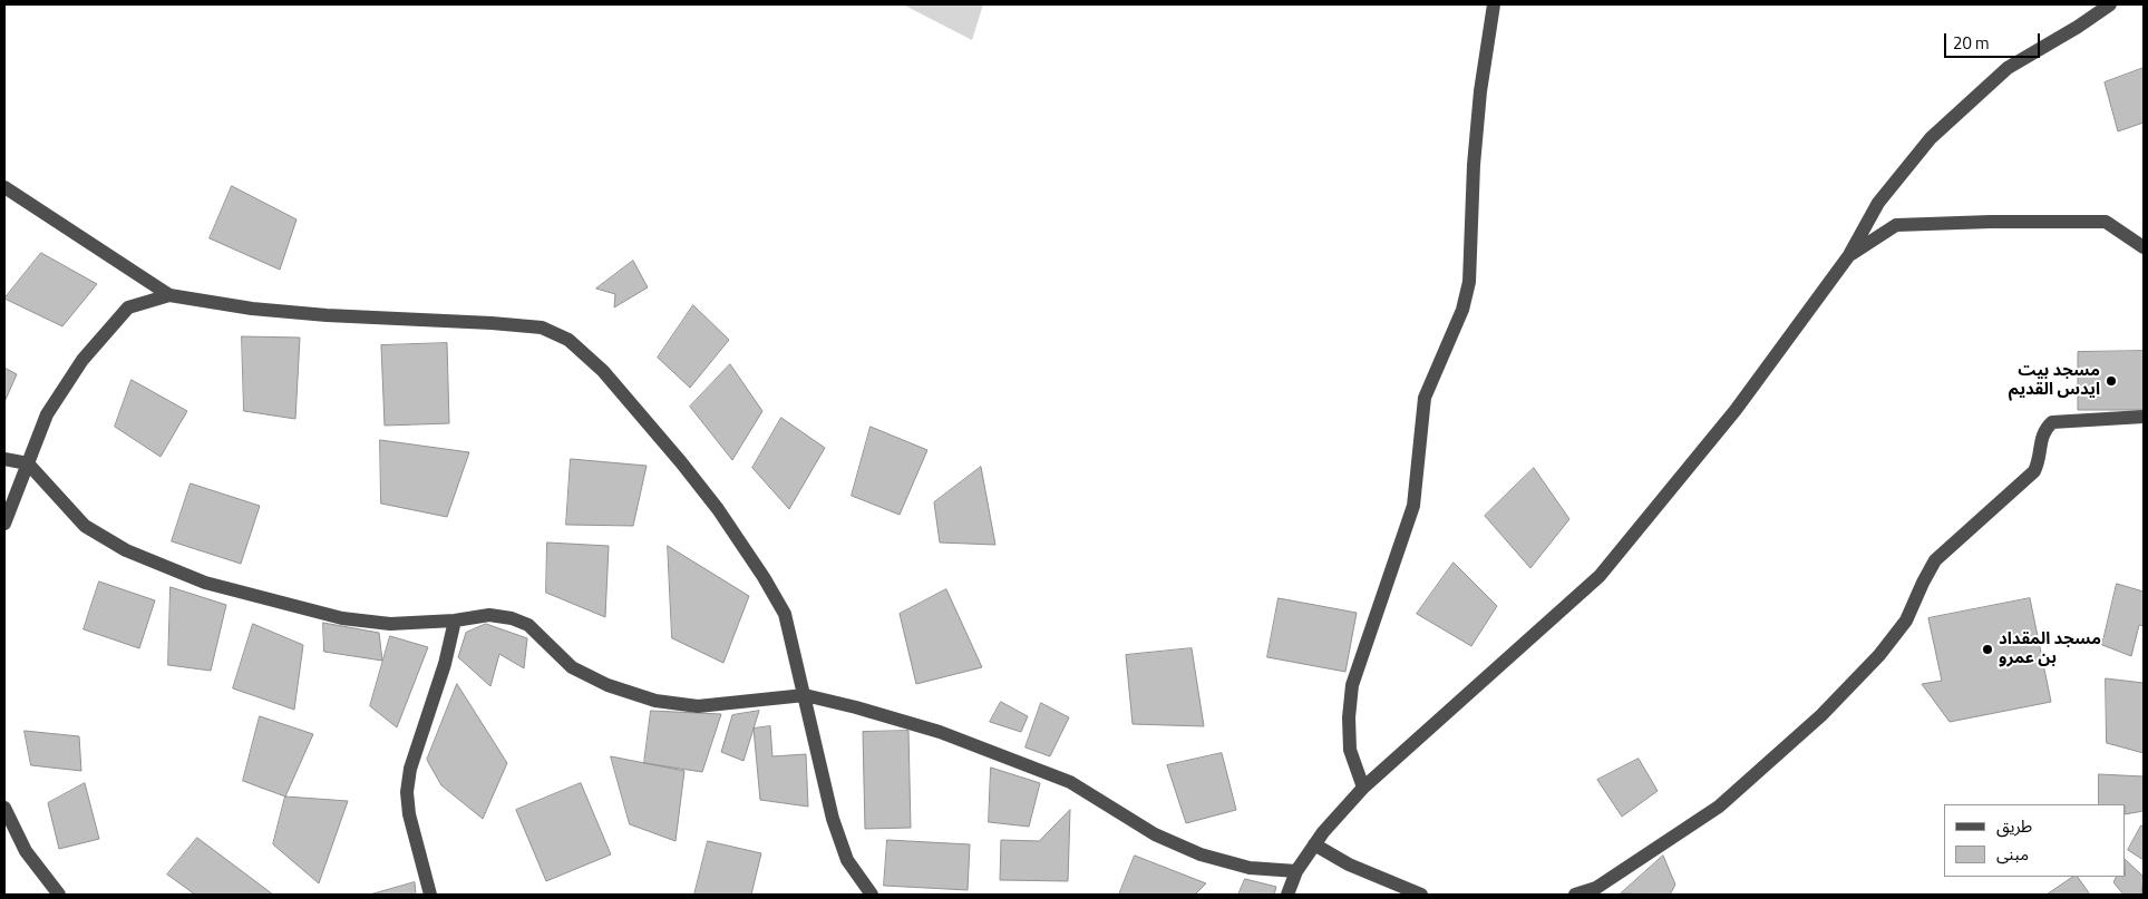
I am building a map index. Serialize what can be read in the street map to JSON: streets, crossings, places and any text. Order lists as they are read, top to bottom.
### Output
{
  "places": ["مسجد بيت ايدس القديم", "مسجد المقداد بن عمرو"],
  "legend": ["طريق", "مبنى"],
  "scale_bar": "20 m"
}
